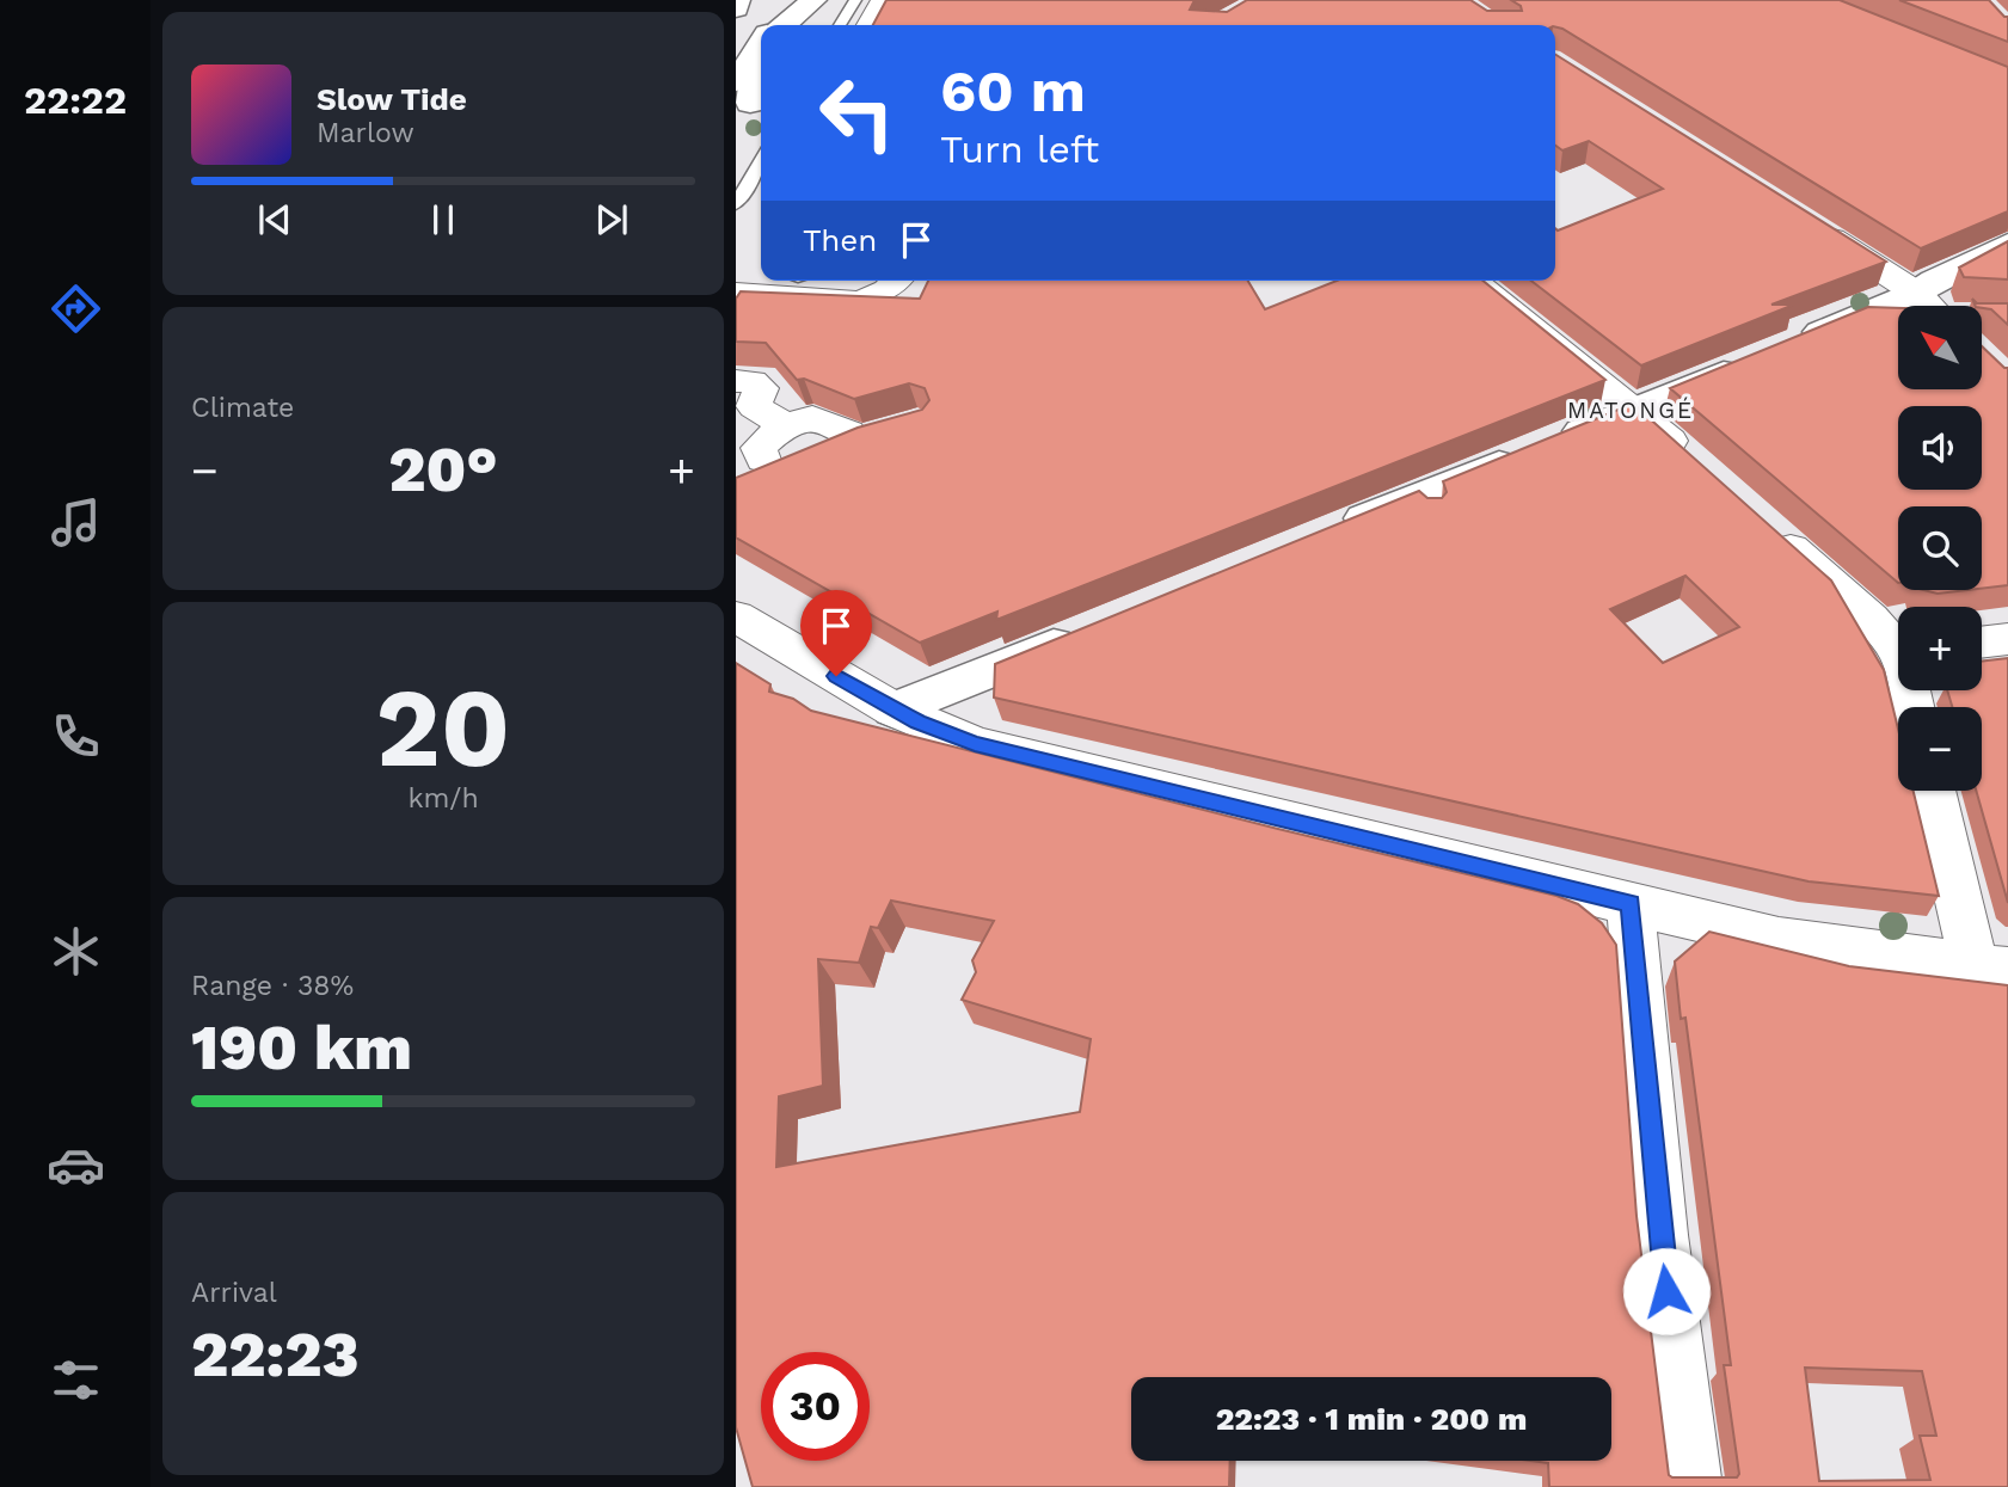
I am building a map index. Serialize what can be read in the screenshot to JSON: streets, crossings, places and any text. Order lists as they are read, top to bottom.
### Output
{
  "districts": ["MATONGÉ"],
  "north": "top left",
  "page": {
    "tabs": "22:22",
    "turn": ["60 m", "Turn left"],
    "song": ["Slow Tide", "Marlow"],
    "then": "Then",
    "map_buttons": ["+", "−"],
    "tile": [
      "Climate",
      ["20", "km/h"],
      ["Range · 38%", "190 km"],
      ["Arrival", "22:23"]
    ],
    "heat": ["−", "20°", "+"],
    "limit": "30",
    "trip": "22:23 · 1 min · 200 m"
  }
}
